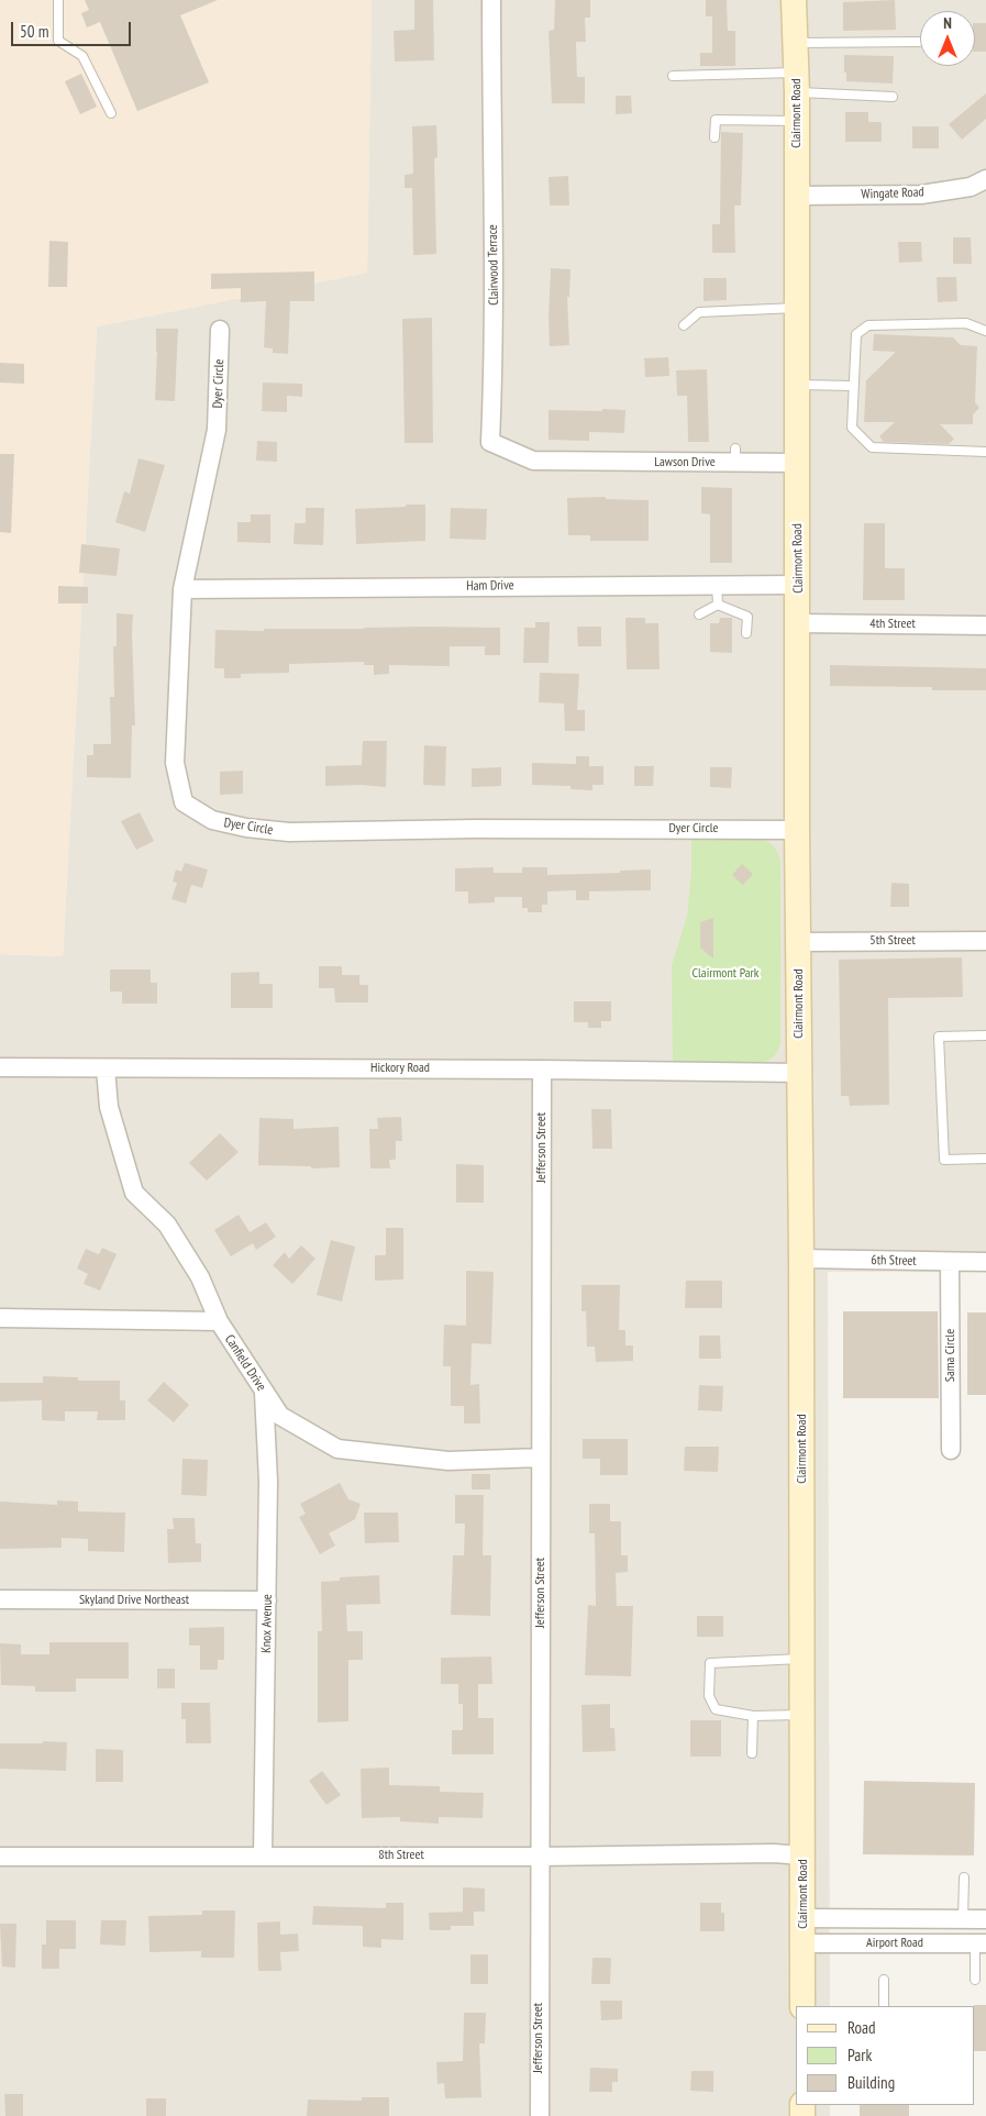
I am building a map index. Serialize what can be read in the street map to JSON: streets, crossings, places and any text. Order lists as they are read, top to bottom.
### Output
{
  "streets": {
    "main road": ["Clairmont Road"],
    "street": [
      "Wingate Road",
      "Clairwood Terrace",
      "Dyer Circle",
      "Lawson Drive",
      "Ham Drive",
      "4th Street",
      "5th Street",
      "Hickory Road",
      "Jefferson Street",
      "6th Street",
      "Sama Circle",
      "Canfield Drive",
      "Skyland Drive Northeast",
      "Knox Avenue",
      "8th Street",
      "Airport Road"
    ]
  },
  "crossings": [
    ["Clairmont Road", "Wingate Road"],
    ["Clairmont Road", "Dyer Circle"],
    ["Clairmont Road", "Lawson Drive"],
    ["Clairmont Road", "Ham Drive"],
    ["Clairmont Road", "4th Street"],
    ["Clairmont Road", "5th Street"],
    ["Clairmont Road", "Hickory Road"],
    ["Clairmont Road", "6th Street"],
    ["Clairmont Road", "8th Street"],
    ["Clairmont Road", "Airport Road"],
    ["Clairwood Terrace", "Lawson Drive"],
    ["Dyer Circle", "Ham Drive"],
    ["Hickory Road", "Jefferson Street"],
    ["Hickory Road", "Canfield Drive"],
    ["Jefferson Street", "Canfield Drive"],
    ["Jefferson Street", "8th Street"],
    ["6th Street", "Sama Circle"],
    ["Canfield Drive", "Knox Avenue"],
    ["Skyland Drive Northeast", "Knox Avenue"],
    ["Knox Avenue", "8th Street"]
  ],
  "parks": ["Clairmont Park"],
  "legend": ["Road", "Park", "Building"],
  "scale_bar": "50 m",
  "north": "top"
}
